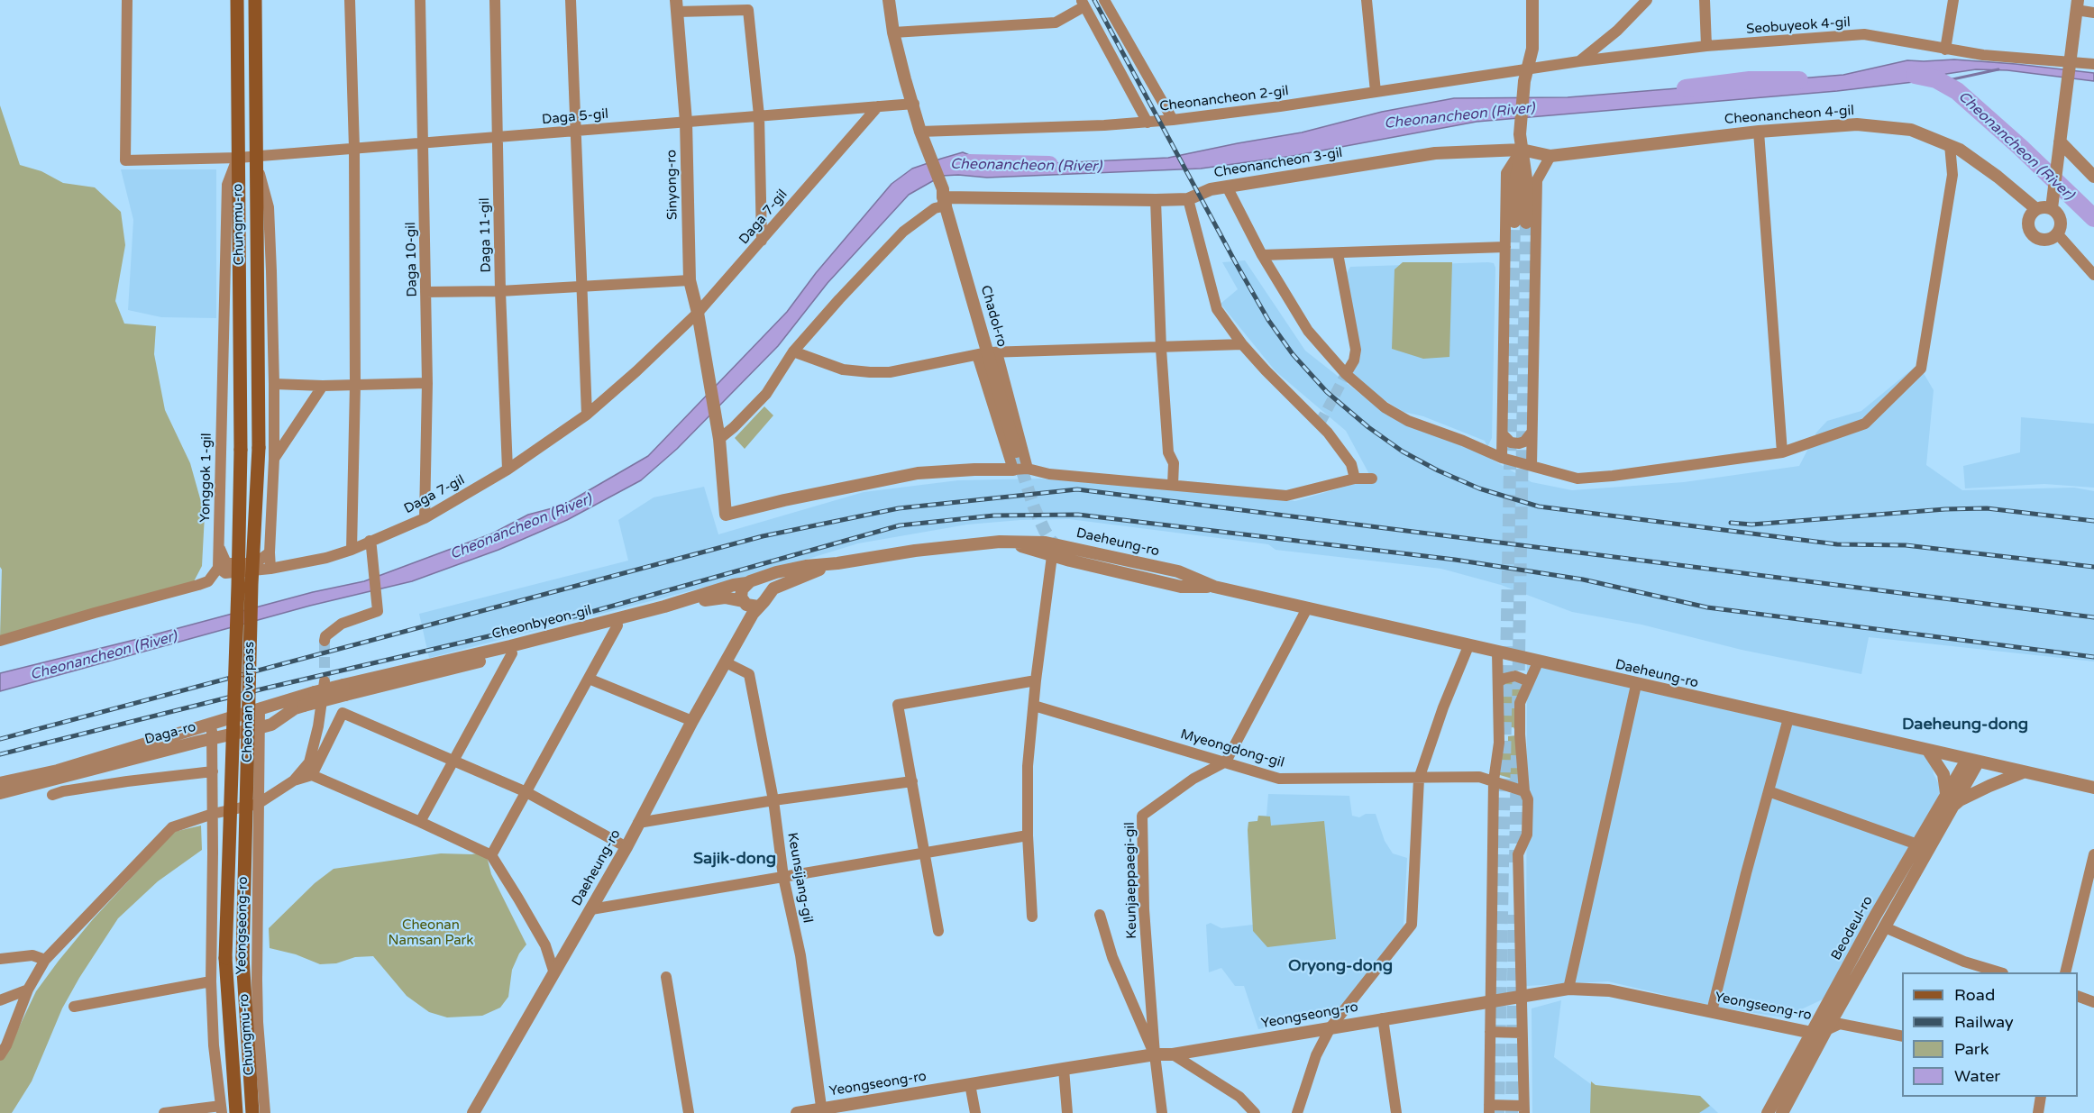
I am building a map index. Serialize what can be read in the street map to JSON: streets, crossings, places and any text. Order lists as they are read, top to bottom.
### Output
{
  "streets": {
    "main road": ["Chungmu-ro", "Cheonan Overpass"],
    "street": [
      "Seobuyeok 4-gil",
      "Cheonancheon 2-gil",
      "Cheonancheon 4-gil",
      "Daga 5-gil",
      "Cheonancheon 3-gil",
      "Sinyong-ro",
      "Daga 7-gil",
      "Daga 11-gil",
      "Daga 10-gil",
      "Chadol-ro",
      "Yonggok 1-gil",
      "Daeheung-ro",
      "Cheonbyeon-gil",
      "Daga-ro",
      "Myeongdong-gil",
      "Keunsijang-gil",
      "Keunjaeppaegi-gil",
      "Yeongseong-ro",
      "Beodeul-ro"
    ]
  },
  "crossings": [
    ["Seobuyeok 4-gil", "Cheonancheon 2-gil"],
    ["Cheonancheon 2-gil", "Chadol-ro"],
    ["Cheonancheon 4-gil", "Cheonancheon 3-gil"],
    ["Daga 5-gil", "Sinyong-ro"],
    ["Daga 5-gil", "Daga 7-gil"],
    ["Daga 5-gil", "Chungmu-ro"],
    ["Daga 5-gil", "Daga 11-gil"],
    ["Daga 5-gil", "Daga 10-gil"],
    ["Daga 5-gil", "Yonggok 1-gil"],
    ["Cheonancheon 3-gil", "Chadol-ro"],
    ["Sinyong-ro", "Daga 7-gil"],
    ["Daga 7-gil", "Daga 11-gil"],
    ["Daga 7-gil", "Daga 10-gil"],
    ["Daga 7-gil", "Yonggok 1-gil"],
    ["Chungmu-ro", "Yonggok 1-gil"],
    ["Chungmu-ro", "Cheonan Overpass"],
    ["Daeheung-ro", "Cheonbyeon-gil"],
    ["Daeheung-ro", "Keunsijang-gil"],
    ["Daeheung-ro", "Beodeul-ro"],
    ["Cheonbyeon-gil", "Daga-ro"],
    ["Daga-ro", "Yeongseong-ro"],
    ["Myeongdong-gil", "Keunjaeppaegi-gil"],
    ["Keunsijang-gil", "Yeongseong-ro"],
    ["Keunjaeppaegi-gil", "Yeongseong-ro"],
    ["Yeongseong-ro", "Beodeul-ro"]
  ],
  "districts": ["Daeheung-dong", "Sajik-dong", "Oryong-dong"],
  "water": ["Cheonancheon (River)"],
  "parks": ["Cheonan Namsan Park"],
  "legend": [
    "Road",
    "Railway",
    "Park",
    "Water"
  ]
}
